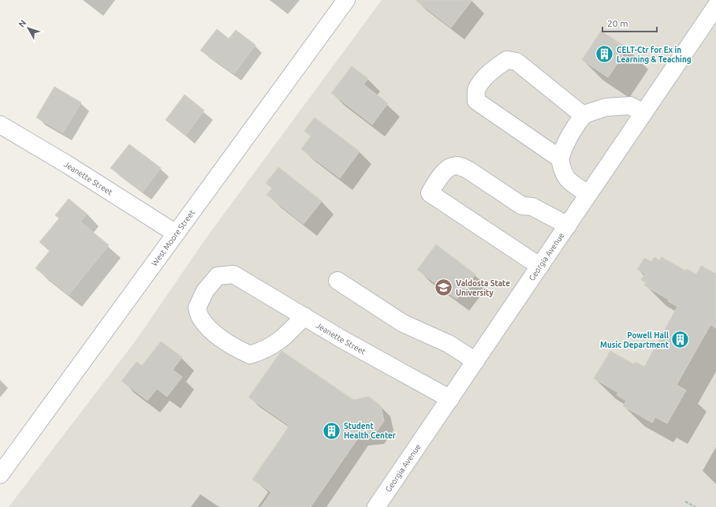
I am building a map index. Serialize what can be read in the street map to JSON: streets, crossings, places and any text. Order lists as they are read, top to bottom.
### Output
{
  "streets": {
    "street": ["Jeanette Street", "West Moore Street", "Georgia Avenue"]
  },
  "crossings": [
    ["Jeanette Street", "West Moore Street"],
    ["Jeanette Street", "Georgia Avenue"]
  ],
  "places": {
    "building": ["CELT-Ctr for Ex in Learning & Teaching", "Powell Hall Music Department", "Student Health Center"],
    "school or university": ["Valdosta State University"]
  },
  "scale_bar": "20 m",
  "north": "top left"
}
